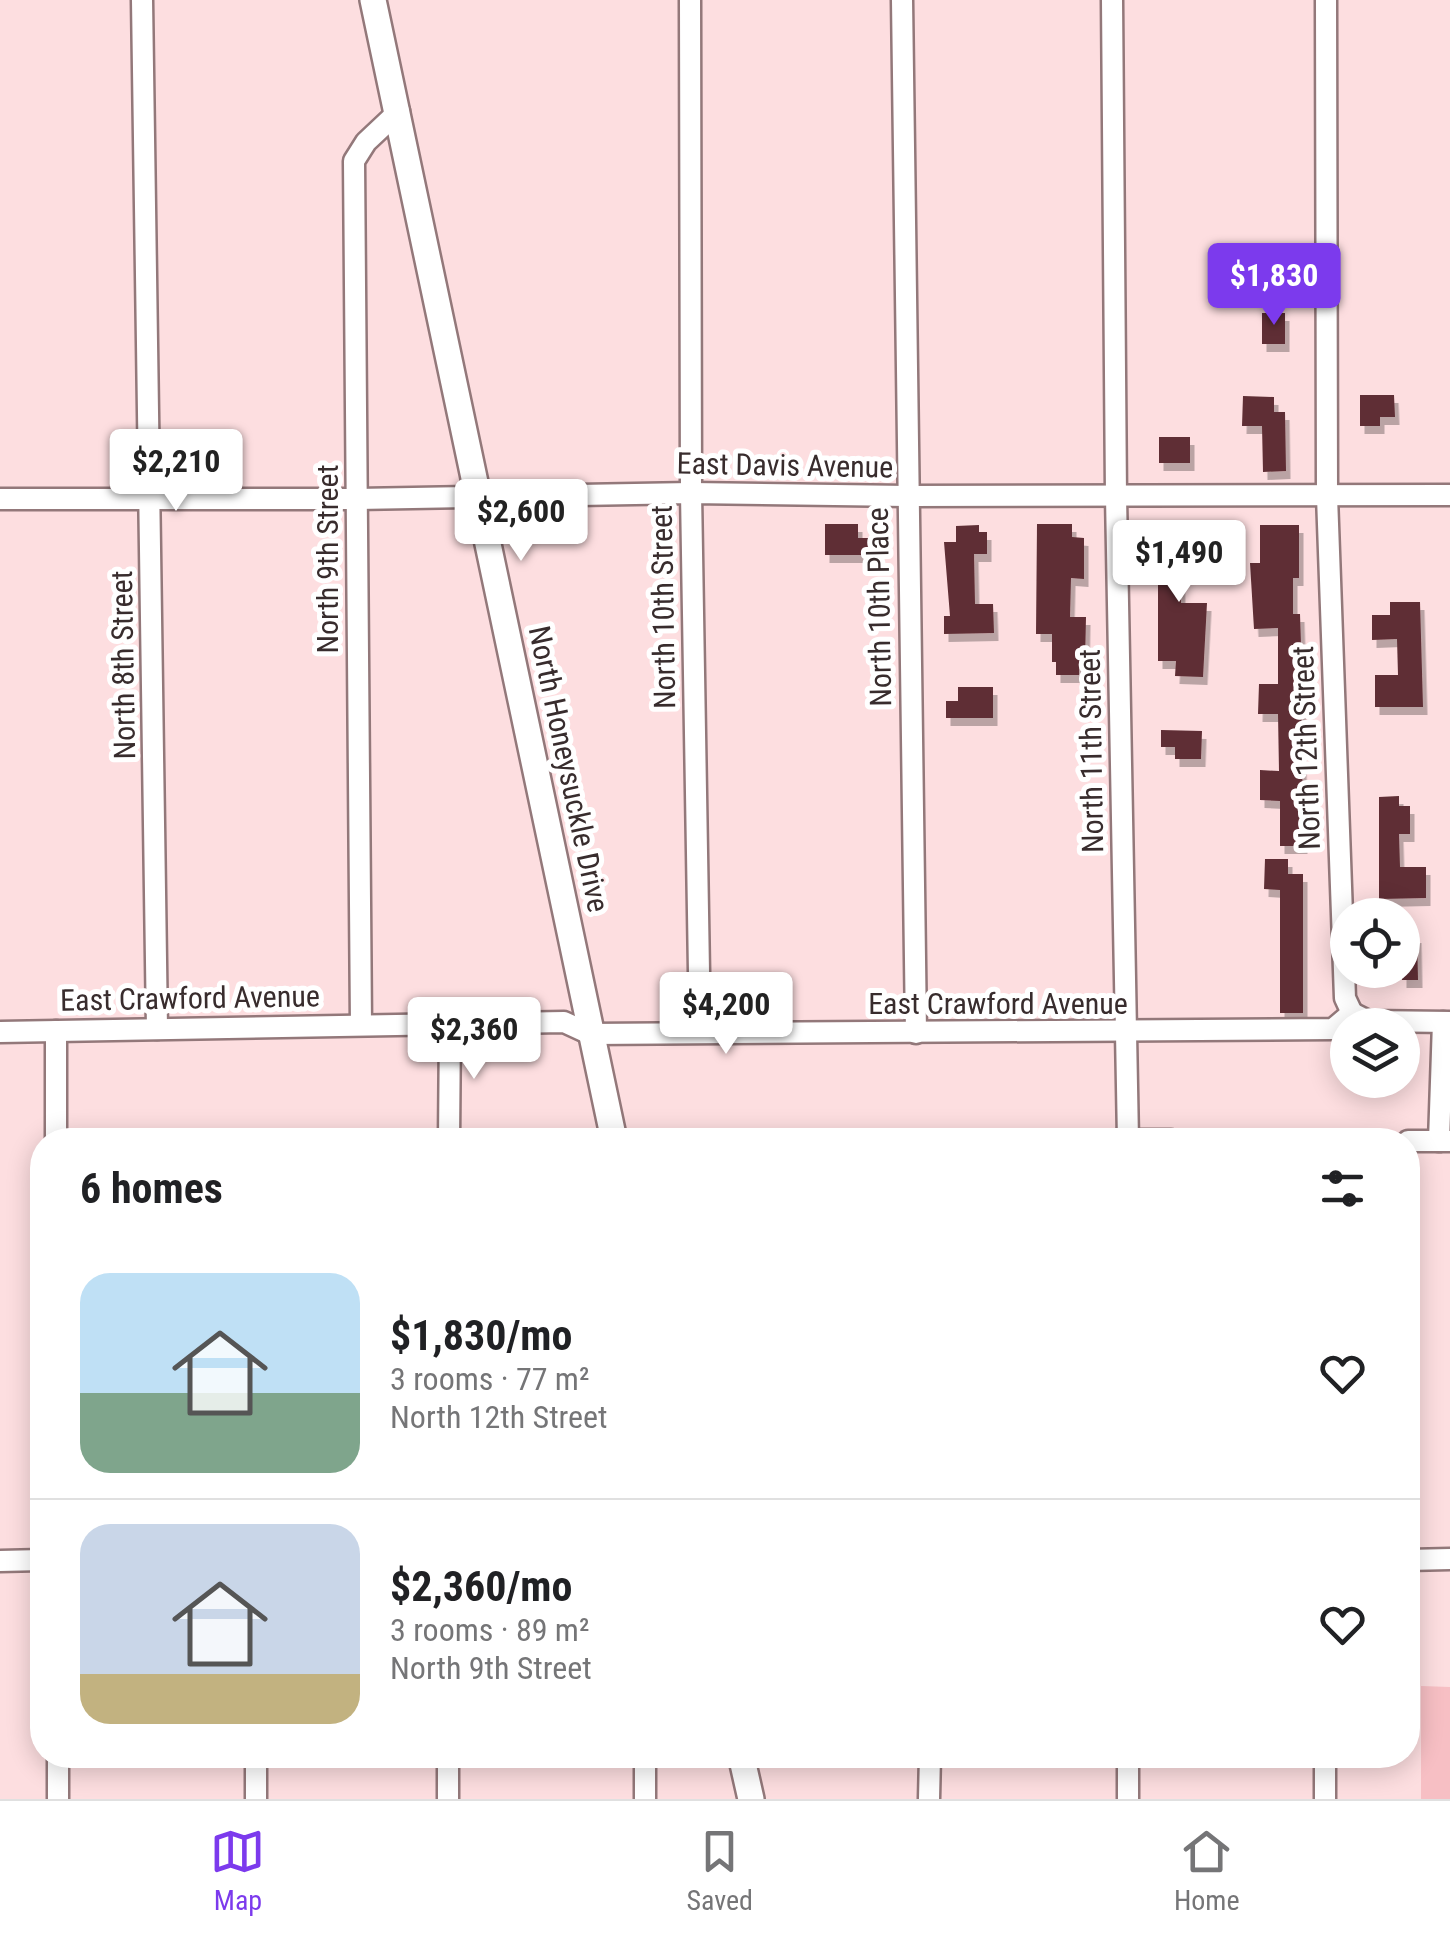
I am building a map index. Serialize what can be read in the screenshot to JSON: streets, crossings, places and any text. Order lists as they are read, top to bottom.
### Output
{
  "streets": {
    "street": [
      "East Davis Avenue",
      "North 9th Street",
      "North 10th Street",
      "North 10th Place",
      "North 8th Street",
      "North 12th Street",
      "North 11th Street",
      "North Honeysuckle Drive",
      "East Crawford Avenue"
    ]
  },
  "crossings": [
    ["East Davis Avenue", "North 9th Street"],
    ["East Davis Avenue", "North 10th Street"],
    ["East Davis Avenue", "North 10th Place"],
    ["East Davis Avenue", "North 8th Street"],
    ["East Davis Avenue", "North 12th Street"],
    ["East Davis Avenue", "North 11th Street"],
    ["East Davis Avenue", "North Honeysuckle Drive"],
    ["North 9th Street", "North Honeysuckle Drive"],
    ["North 9th Street", "East Crawford Avenue"],
    ["North 10th Street", "East Crawford Avenue"],
    ["North 10th Place", "East Crawford Avenue"],
    ["North 8th Street", "East Crawford Avenue"],
    ["North 11th Street", "East Crawford Avenue"],
    ["North Honeysuckle Drive", "East Crawford Avenue"]
  ],
  "page": {
    "price": [
      "$1,830",
      "$2,210",
      "$2,600",
      "$1,490",
      "$4,200",
      "$2,360"
    ],
    "heading": "6 homes",
    "list": [
      {
        "name": "$1,830/mo",
        "note": "3 rooms · 77 m² · North 12th Street"
      },
      {
        "name": "$2,360/mo",
        "note": "3 rooms · 89 m² · North 9th Street"
      }
    ],
    "tabs": ["Map", "Saved", "Home"]
  }
}
